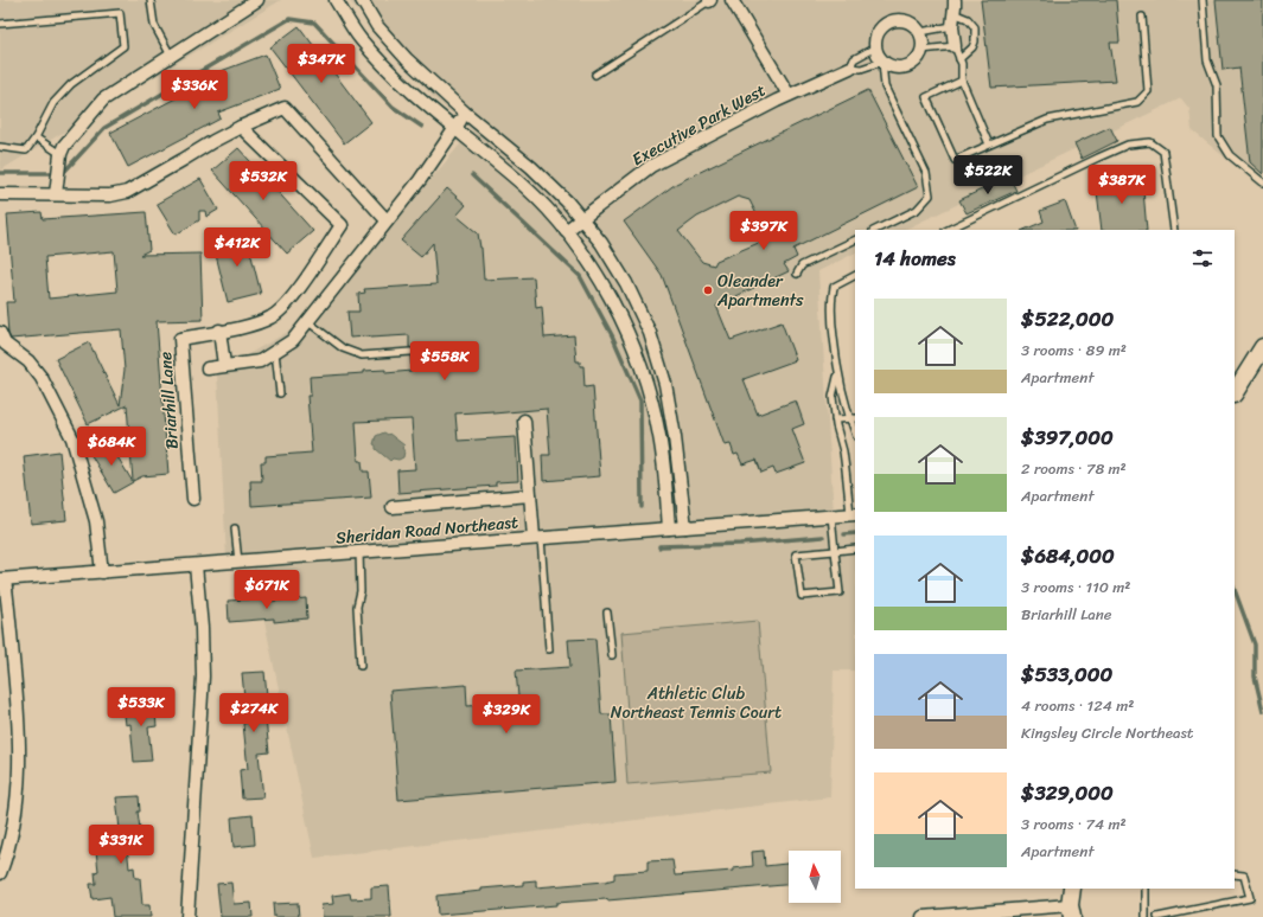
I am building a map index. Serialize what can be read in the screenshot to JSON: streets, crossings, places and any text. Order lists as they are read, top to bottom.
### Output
{
  "streets": {
    "street": ["Executive Park West", "Briarhill Lane", "Sheridan Road Northeast"]
  },
  "parks": ["Athletic Club Northeast Tennis Court"],
  "places": ["Oleander Apartments"],
  "north": "top",
  "page": {
    "price": [
      "$347K",
      "$336K",
      "$522K",
      "$532K",
      "$387K",
      "$397K",
      "$412K",
      "$558K",
      "$684K",
      "$671K",
      "$533K",
      "$274K",
      "$329K",
      "$331K"
    ],
    "heading": "14 homes",
    "list": [
      {
        "name": "$522,000",
        "note": "3 rooms · 89 m² · Apartment"
      },
      {
        "name": "$397,000",
        "note": "2 rooms · 78 m² · Apartment"
      },
      {
        "name": "$684,000",
        "note": "3 rooms · 110 m² · Briarhill Lane"
      },
      {
        "name": "$533,000",
        "note": "4 rooms · 124 m² · Kingsley Circle Northeast"
      },
      {
        "name": "$329,000",
        "note": "3 rooms · 74 m² · Apartment"
      }
    ]
  }
}
